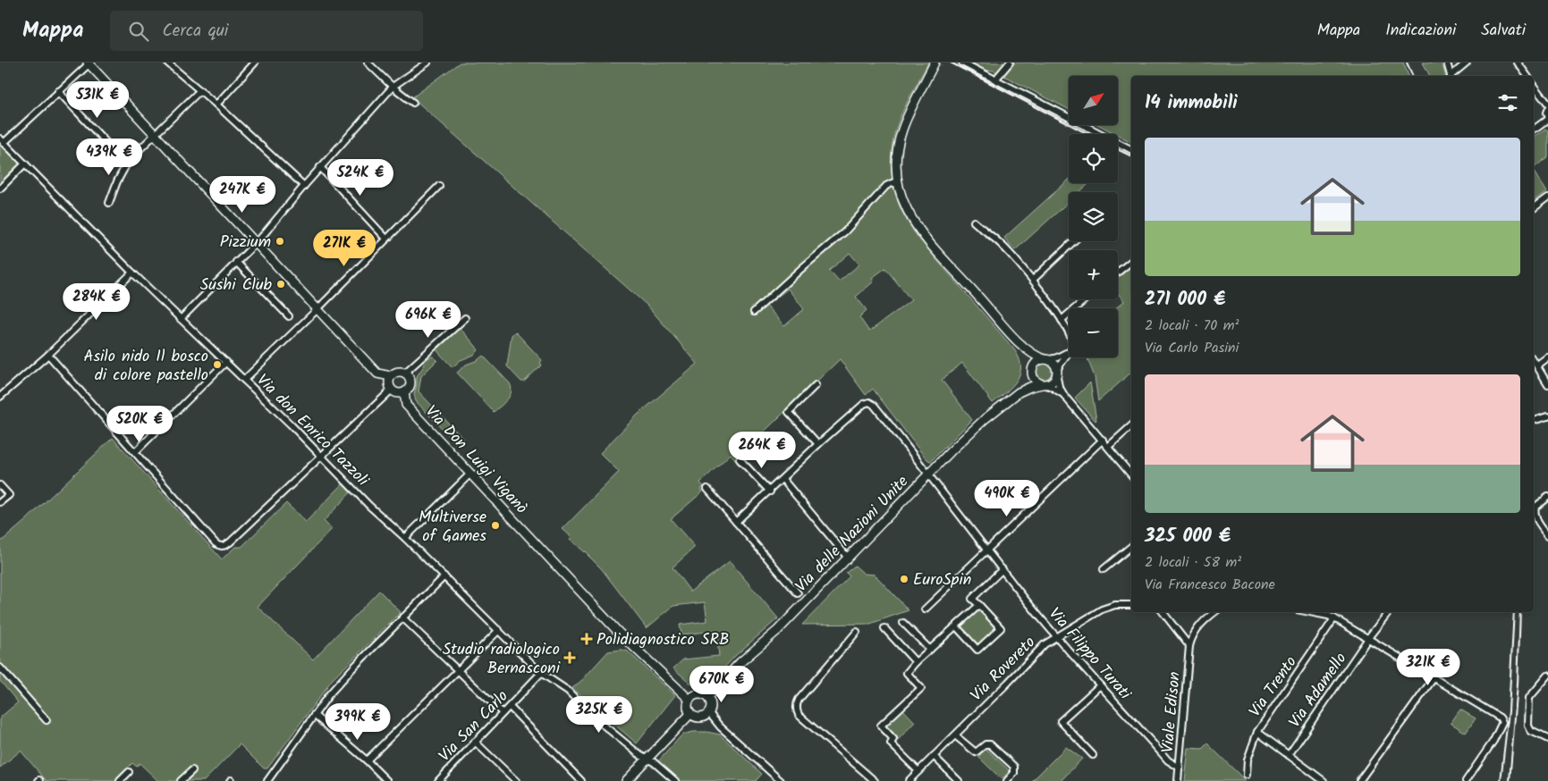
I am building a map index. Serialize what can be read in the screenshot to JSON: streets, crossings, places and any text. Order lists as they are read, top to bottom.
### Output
{
  "streets": {
    "street": [
      "Via don Enrico Tazzoli",
      "Via Don Luigi Viganò",
      "Via delle Nazioni Unite",
      "Via Filippo Turati",
      "Via Rovereto",
      "Via Trento",
      "Via Adamello",
      "Viale Edison",
      "Via San Carlo"
    ]
  },
  "crossings": [
    ["Via don Enrico Tazzoli", "Via San Carlo"],
    ["Via Don Luigi Viganò", "Via delle Nazioni Unite"],
    ["Via delle Nazioni Unite", "Via Filippo Turati"],
    ["Via Filippo Turati", "Via Rovereto"],
    ["Via Filippo Turati", "Viale Edison"]
  ],
  "places": {
    "other": [
      "Pizzium",
      "Sushi Club",
      "Asilo nido Il bosco di colore pastello",
      "Multiverse of Games",
      "EuroSpin"
    ],
    "health": ["Polidiagnostico SRB", "Studio radiologico Bernasconi"]
  },
  "north": "top right",
  "page": {
    "header": "Mappa",
    "search": "Cerca qui",
    "nav": ["Mappa", "Indicazioni", "Salvati"],
    "map_buttons": ["+", "−"],
    "heading": "14 immobili",
    "price": [
      "531K €",
      "439K €",
      "524K €",
      "247K €",
      "271K €",
      "284K €",
      "696K €",
      "520K €",
      "264K €",
      "490K €",
      "321K €",
      "670K €",
      "325K €",
      "399K €"
    ],
    "list": [
      {
        "name": "271 000 €",
        "note": "2 locali · 70 m² · Via Carlo Pasini"
      },
      {
        "name": "325 000 €",
        "note": "2 locali · 58 m² · Via Francesco Bacone"
      }
    ]
  }
}
